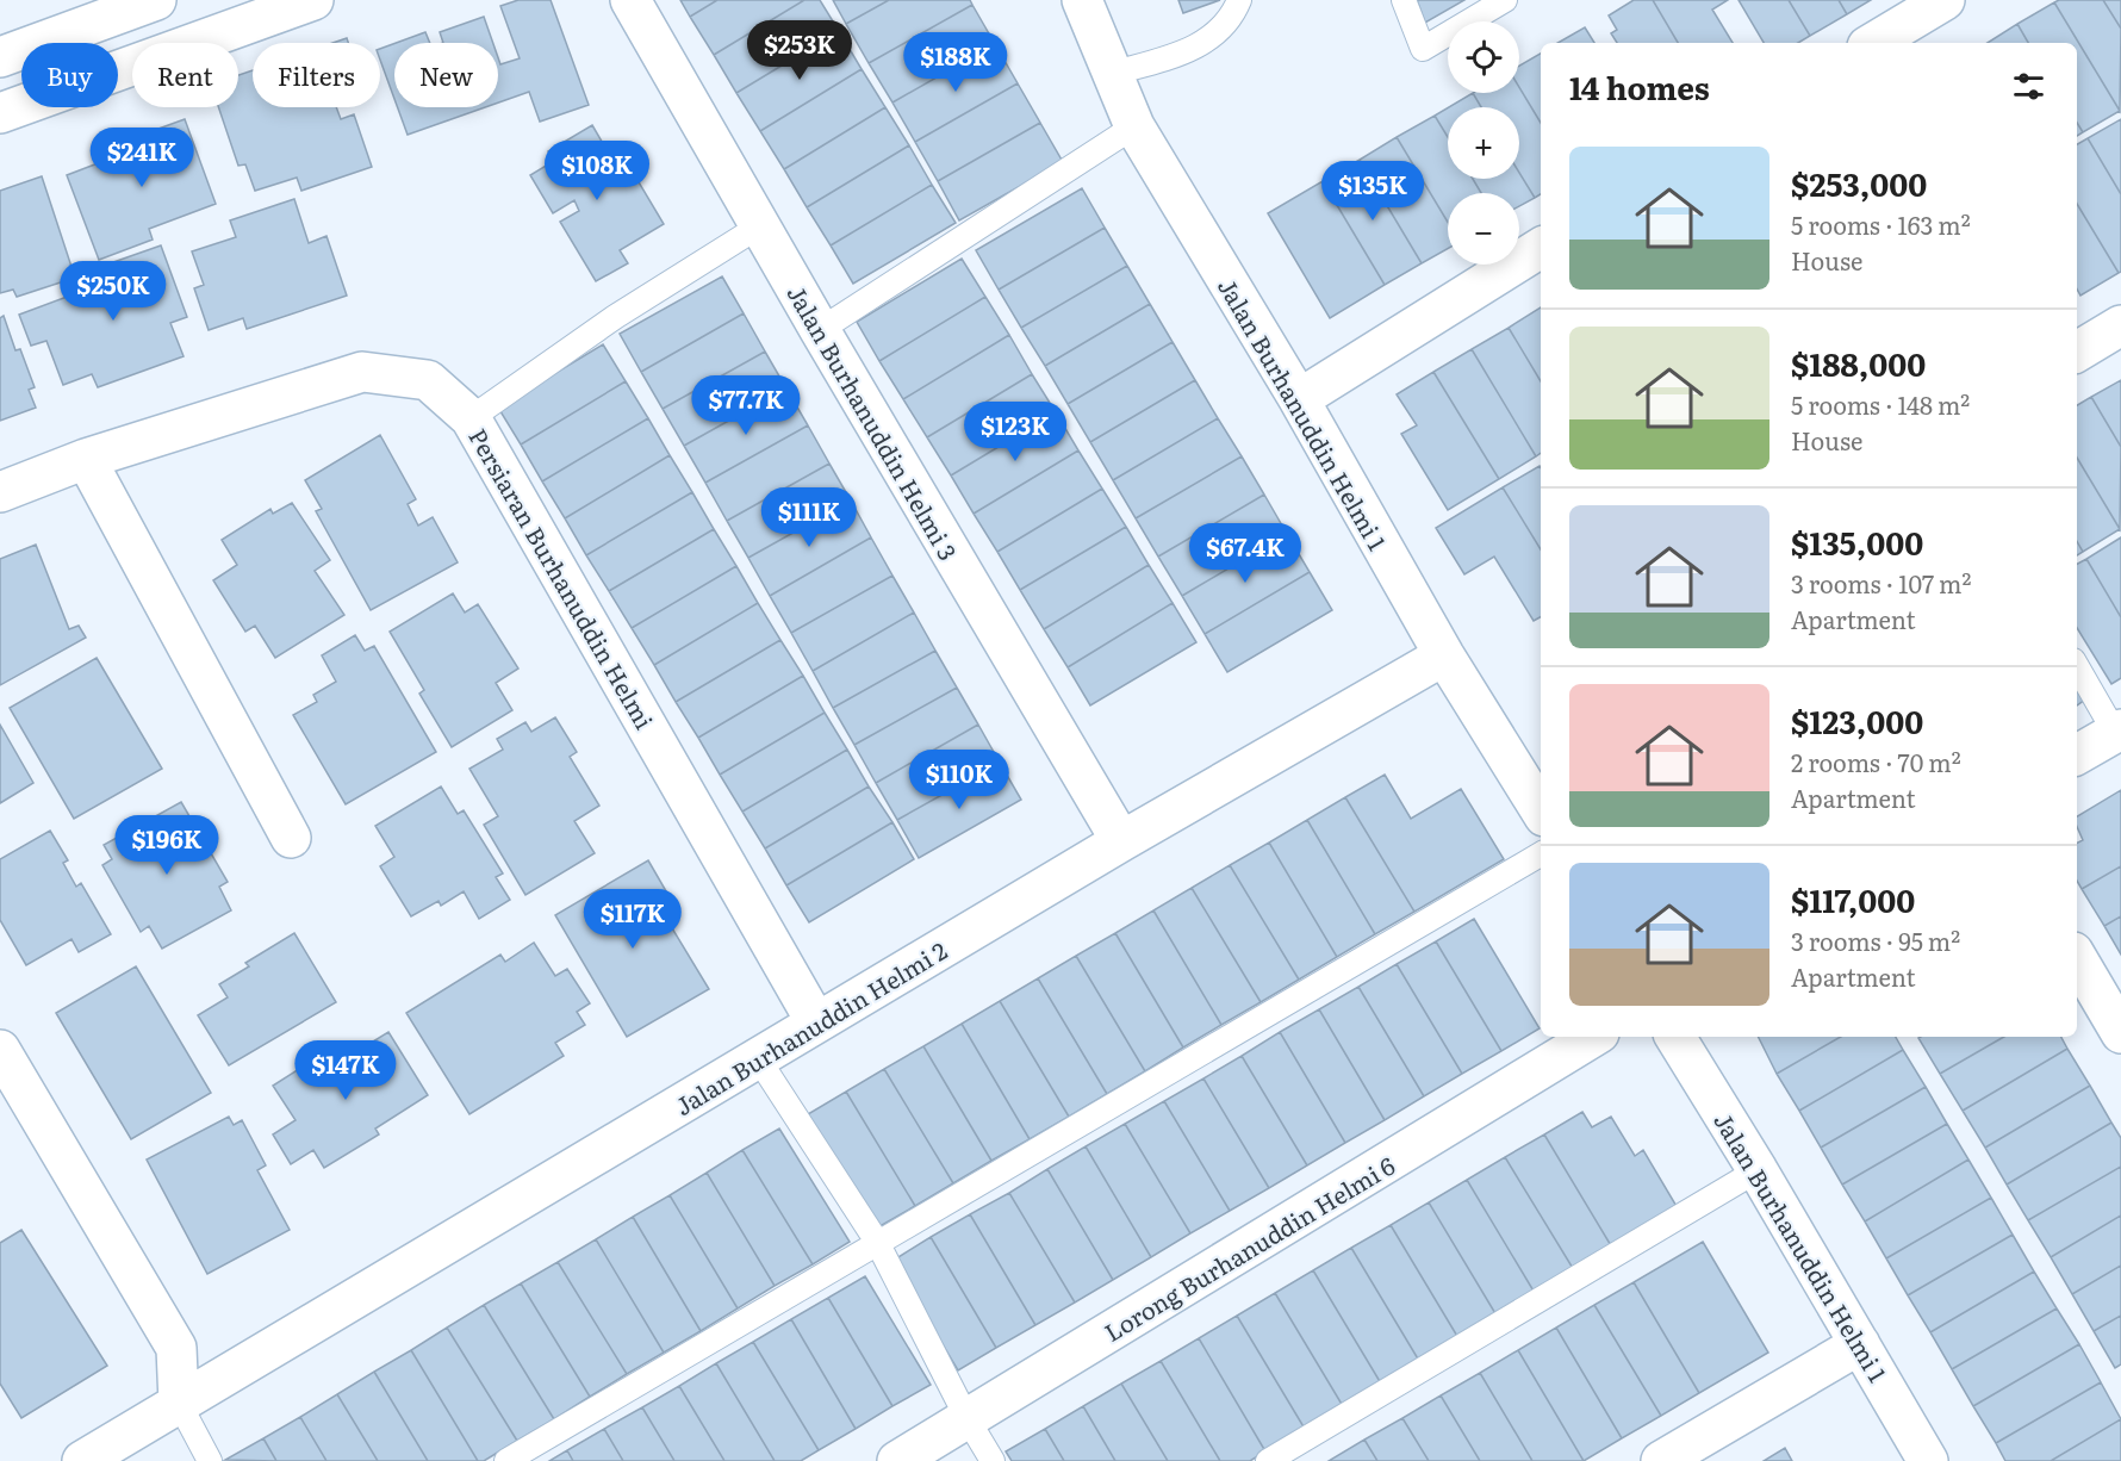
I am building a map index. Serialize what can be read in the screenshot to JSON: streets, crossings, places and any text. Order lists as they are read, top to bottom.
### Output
{
  "streets": {
    "street": [
      "Jalan Burhanuddin Helmi 1",
      "Jalan Burhanuddin Helmi 3",
      "Persiaran Burhanuddin Helmi",
      "Jalan Burhanuddin Helmi 2",
      "Lorong Burhanuddin Helmi 6"
    ]
  },
  "crossings": [
    ["Jalan Burhanuddin Helmi 1", "Jalan Burhanuddin Helmi 2"],
    ["Jalan Burhanuddin Helmi 3", "Jalan Burhanuddin Helmi 2"],
    ["Persiaran Burhanuddin Helmi", "Jalan Burhanuddin Helmi 2"]
  ],
  "page": {
    "price": [
      "$253K",
      "$188K",
      "$241K",
      "$108K",
      "$135K",
      "$250K",
      "$77.7K",
      "$123K",
      "$111K",
      "$67.4K",
      "$110K",
      "$196K",
      "$117K",
      "$147K"
    ],
    "map_buttons": ["+", "−"],
    "chip": [
      "Buy",
      "Rent",
      "Filters",
      "New"
    ],
    "heading": "14 homes",
    "list": [
      {
        "name": "$253,000",
        "note": "5 rooms · 163 m² · House"
      },
      {
        "name": "$188,000",
        "note": "5 rooms · 148 m² · House"
      },
      {
        "name": "$135,000",
        "note": "3 rooms · 107 m² · Apartment"
      },
      {
        "name": "$123,000",
        "note": "2 rooms · 70 m² · Apartment"
      },
      {
        "name": "$117,000",
        "note": "3 rooms · 95 m² · Apartment"
      }
    ]
  }
}
